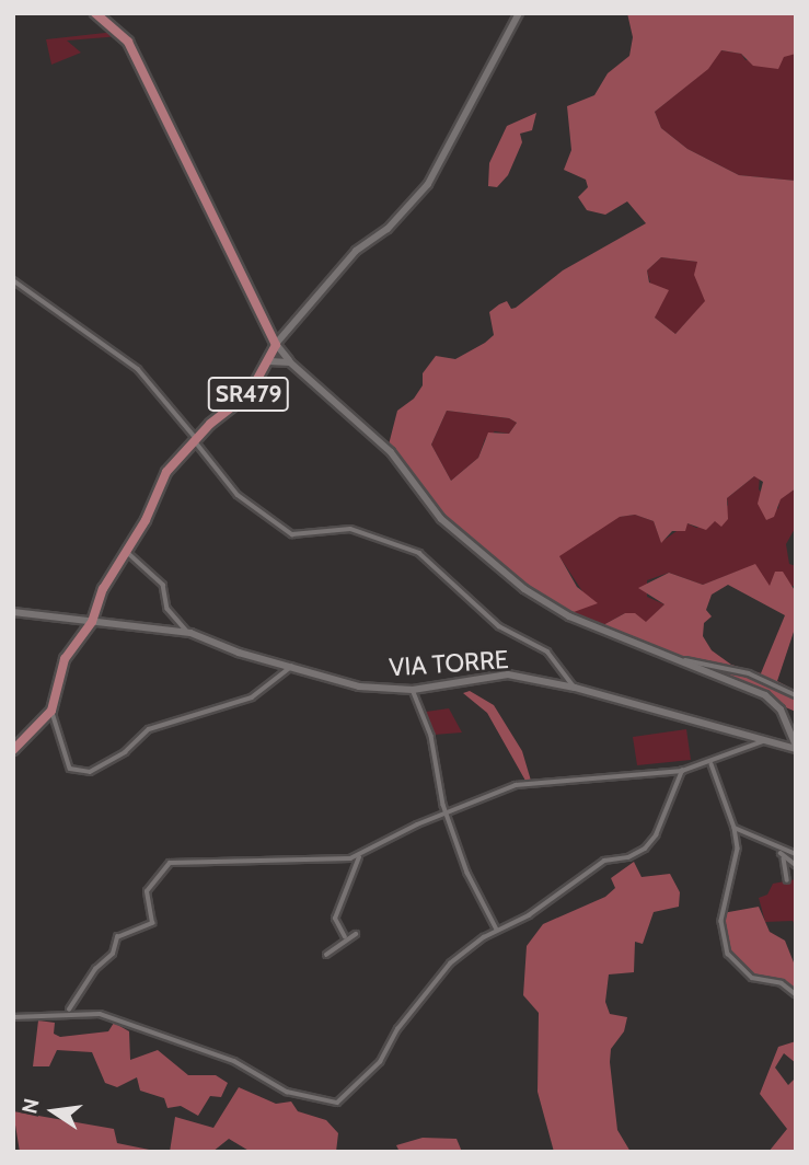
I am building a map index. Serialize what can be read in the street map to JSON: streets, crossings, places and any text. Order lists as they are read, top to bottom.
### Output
{
  "streets": {
    "main road": ["SR479", "VIA TORRE"]
  },
  "crossings": [
    ["SR479", "VIA TORRE"]
  ],
  "north": "left"
}
